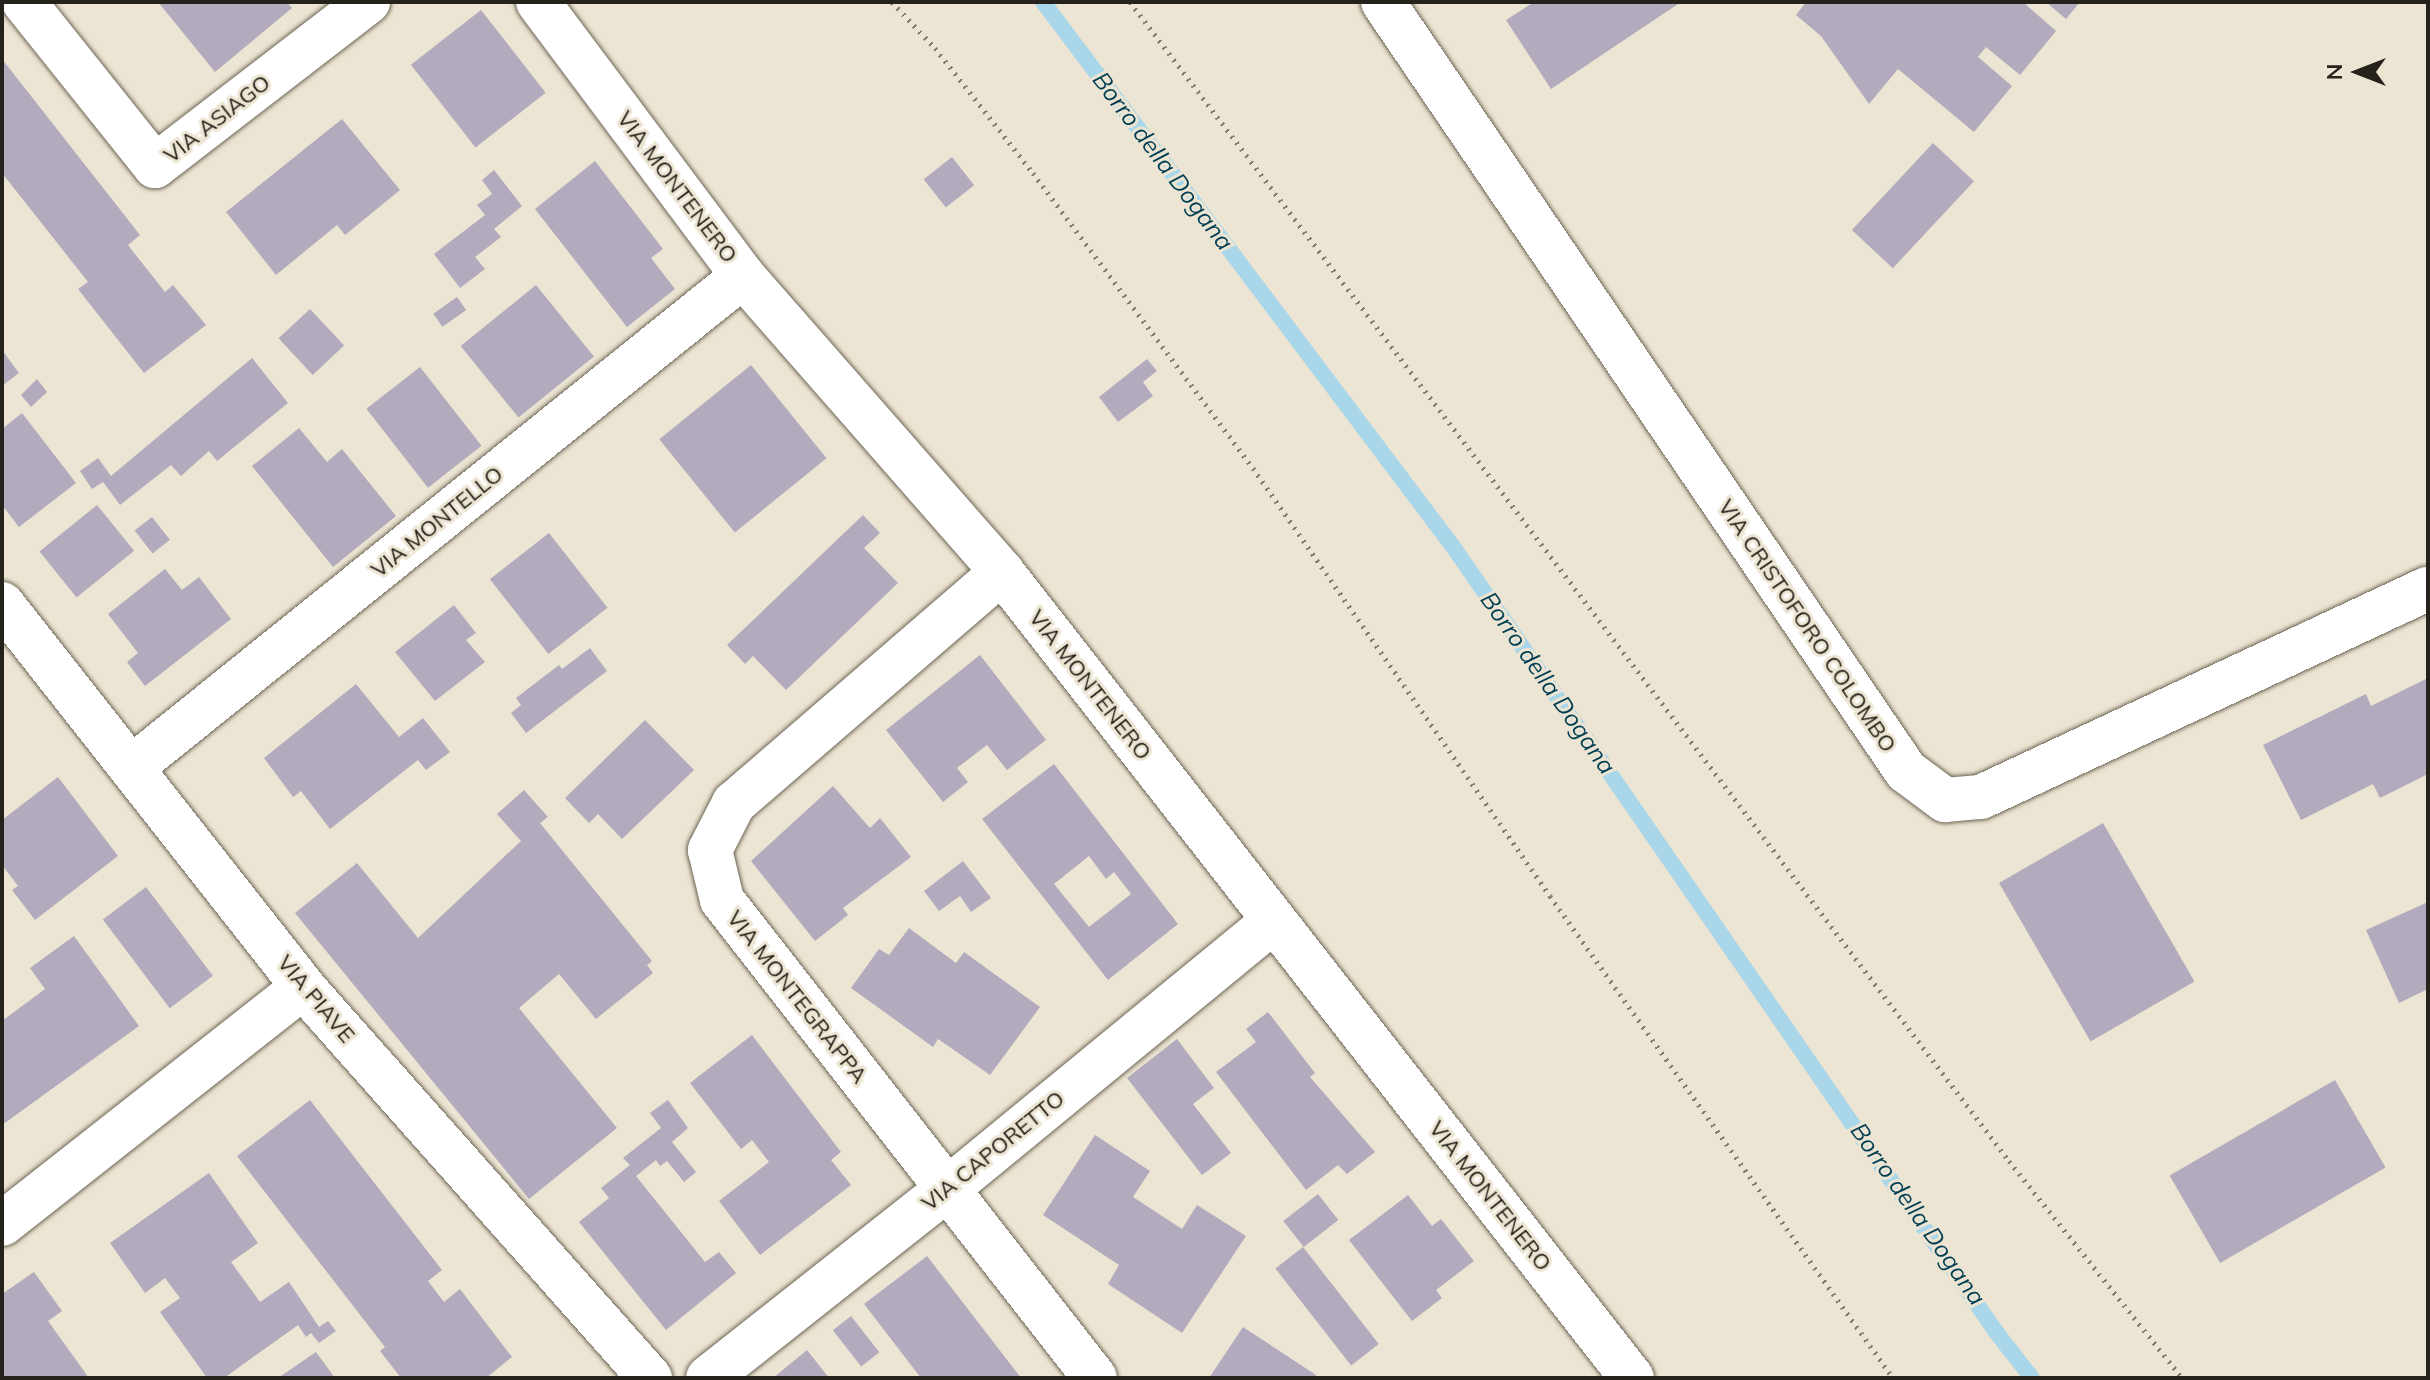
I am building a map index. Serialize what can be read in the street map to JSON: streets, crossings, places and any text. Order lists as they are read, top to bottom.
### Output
{
  "streets": {
    "street": [
      "VIA ASIAGO",
      "VIA MONTENERO",
      "VIA MONTELLO",
      "VIA CRISTOFORO COLOMBO",
      "VIA MONTEGRAPPA",
      "VIA PIAVE",
      "VIA CAPORETTO"
    ]
  },
  "crossings": [
    ["VIA MONTENERO", "VIA MONTELLO"],
    ["VIA MONTENERO", "VIA MONTEGRAPPA"],
    ["VIA MONTENERO", "VIA CAPORETTO"],
    ["VIA MONTELLO", "VIA PIAVE"],
    ["VIA MONTEGRAPPA", "VIA CAPORETTO"]
  ],
  "water": ["Borro della Dogana"],
  "north": "left"
}
